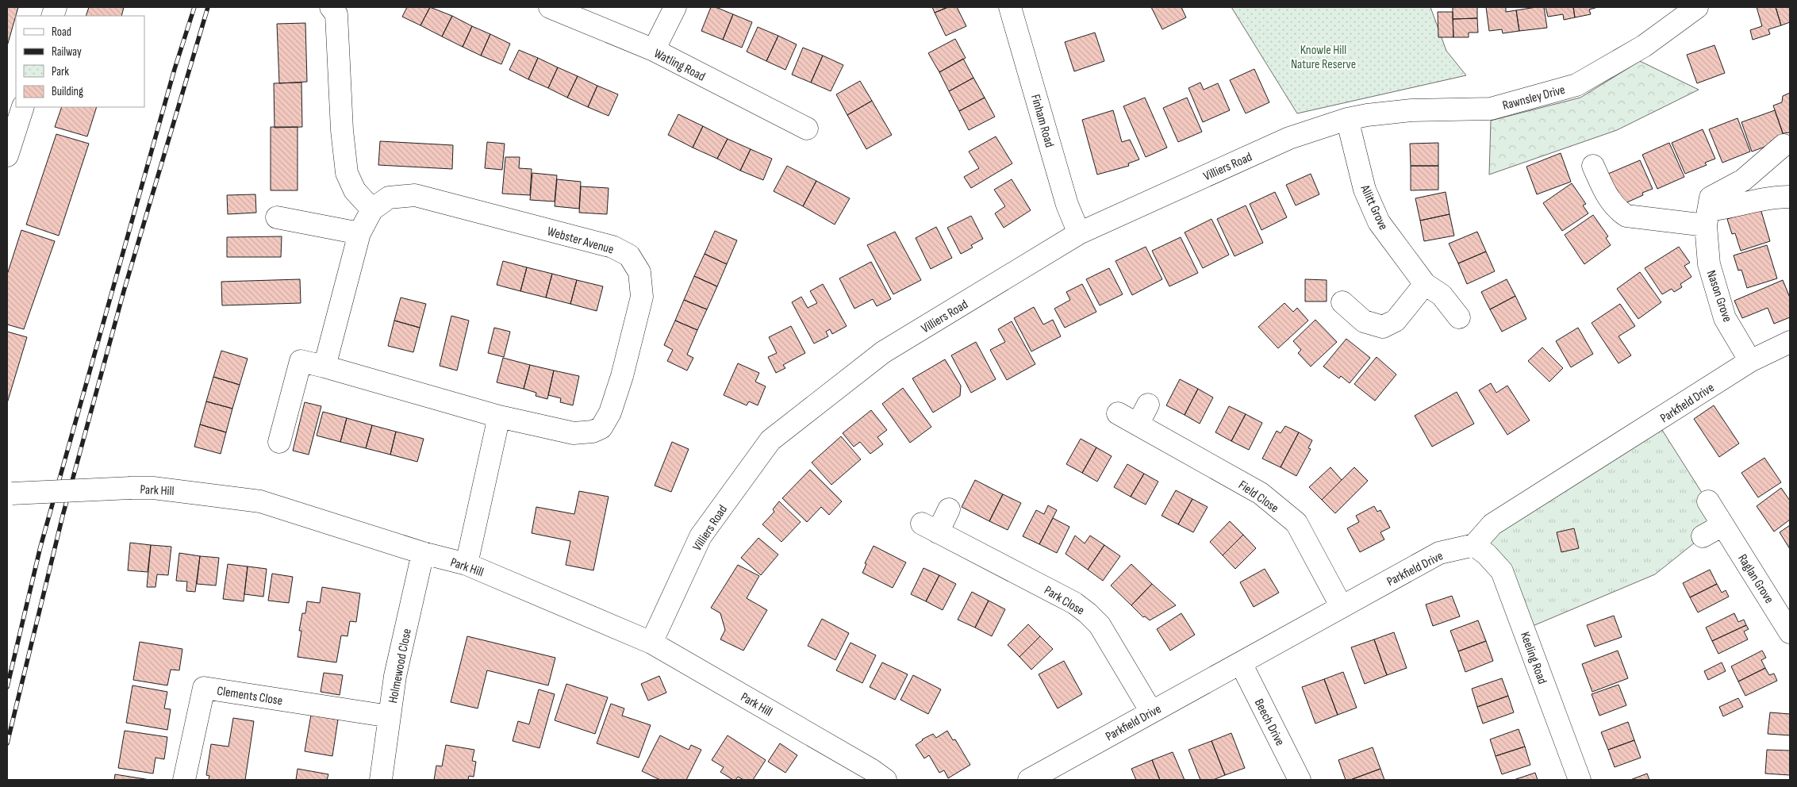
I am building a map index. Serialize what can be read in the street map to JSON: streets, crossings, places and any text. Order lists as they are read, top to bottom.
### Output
{
  "streets": {
    "street": [
      "Watling Road",
      "Rawnsley Drive",
      "Finham Road",
      "Villiers Road",
      "Allitt Grove",
      "Webster Avenue",
      "Nason Grove",
      "Parkfield Drive",
      "Park Hill",
      "Field Close",
      "Raglan Grove",
      "Park Close",
      "Keeling Road",
      "Holmewood Close",
      "Clements Close",
      "Beech Drive"
    ]
  },
  "crossings": [
    ["Rawnsley Drive", "Villiers Road"],
    ["Rawnsley Drive", "Allitt Grove"],
    ["Finham Road", "Villiers Road"],
    ["Villiers Road", "Allitt Grove"],
    ["Villiers Road", "Park Hill"],
    ["Nason Grove", "Parkfield Drive"],
    ["Parkfield Drive", "Field Close"],
    ["Parkfield Drive", "Park Close"],
    ["Parkfield Drive", "Keeling Road"],
    ["Parkfield Drive", "Beech Drive"],
    ["Park Hill", "Holmewood Close"],
    ["Holmewood Close", "Clements Close"]
  ],
  "parks": ["Knowle Hill Nature Reserve"],
  "legend": [
    "Road",
    "Railway",
    "Park",
    "Building"
  ]
}
